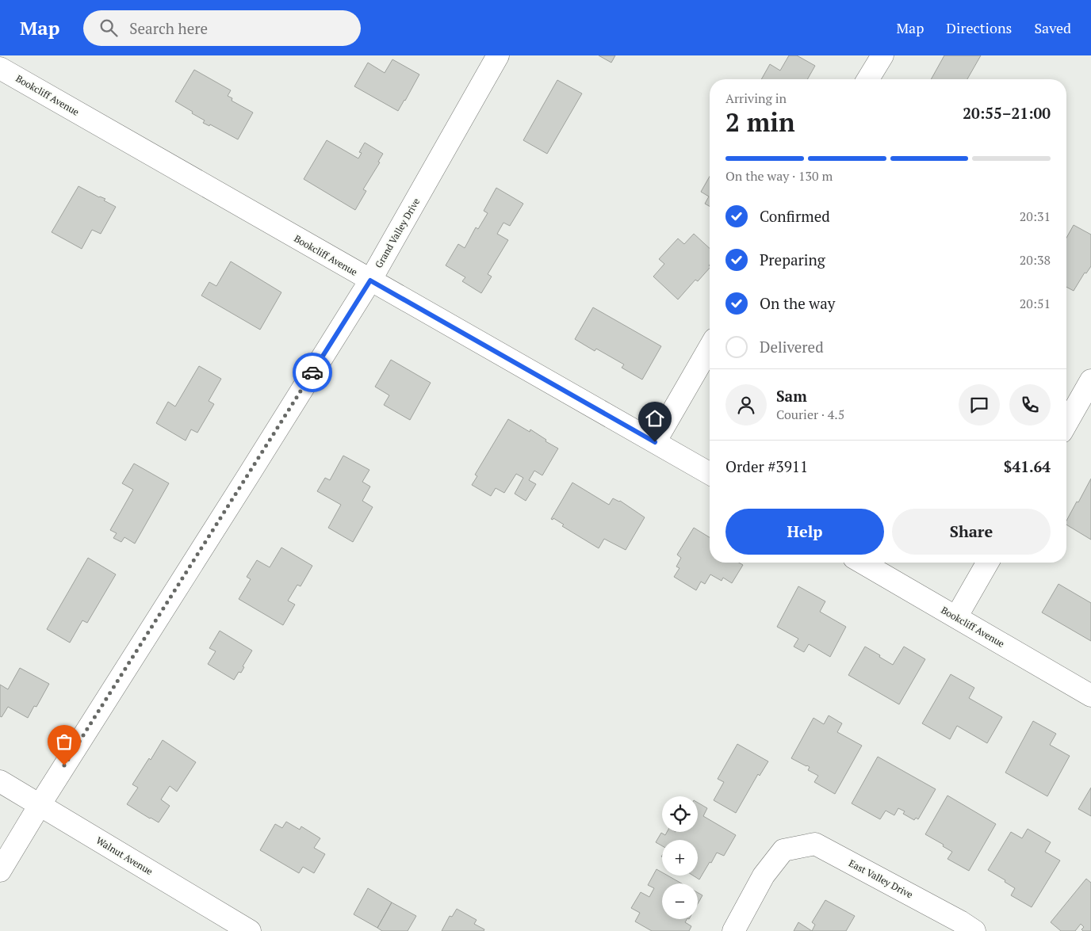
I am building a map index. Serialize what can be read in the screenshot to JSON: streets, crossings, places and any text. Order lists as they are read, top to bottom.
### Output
{
  "streets": {
    "street": [
      "Bookcliff Avenue",
      "Grand Valley Drive",
      "Walnut Avenue",
      "East Valley Drive"
    ]
  },
  "crossings": [
    ["Bookcliff Avenue", "Grand Valley Drive"],
    ["Grand Valley Drive", "Walnut Avenue"]
  ],
  "page": {
    "header": "Map",
    "search": "Search here",
    "nav": ["Map", "Directions", "Saved"],
    "heading": ["2 min", "Arriving in", "20:55–21:00"],
    "panel": [
      "Sam",
      "Courier · 4.5",
      "Order #3911",
      "$41.64"
    ],
    "bar": "On the way · 130 m",
    "list": [
      ["Confirmed", "20:31"],
      ["Preparing", "20:38"],
      ["On the way", "20:51"],
      "Delivered"
    ],
    "buttons": ["Help", "Share"],
    "map_buttons": ["+", "−"]
  }
}
